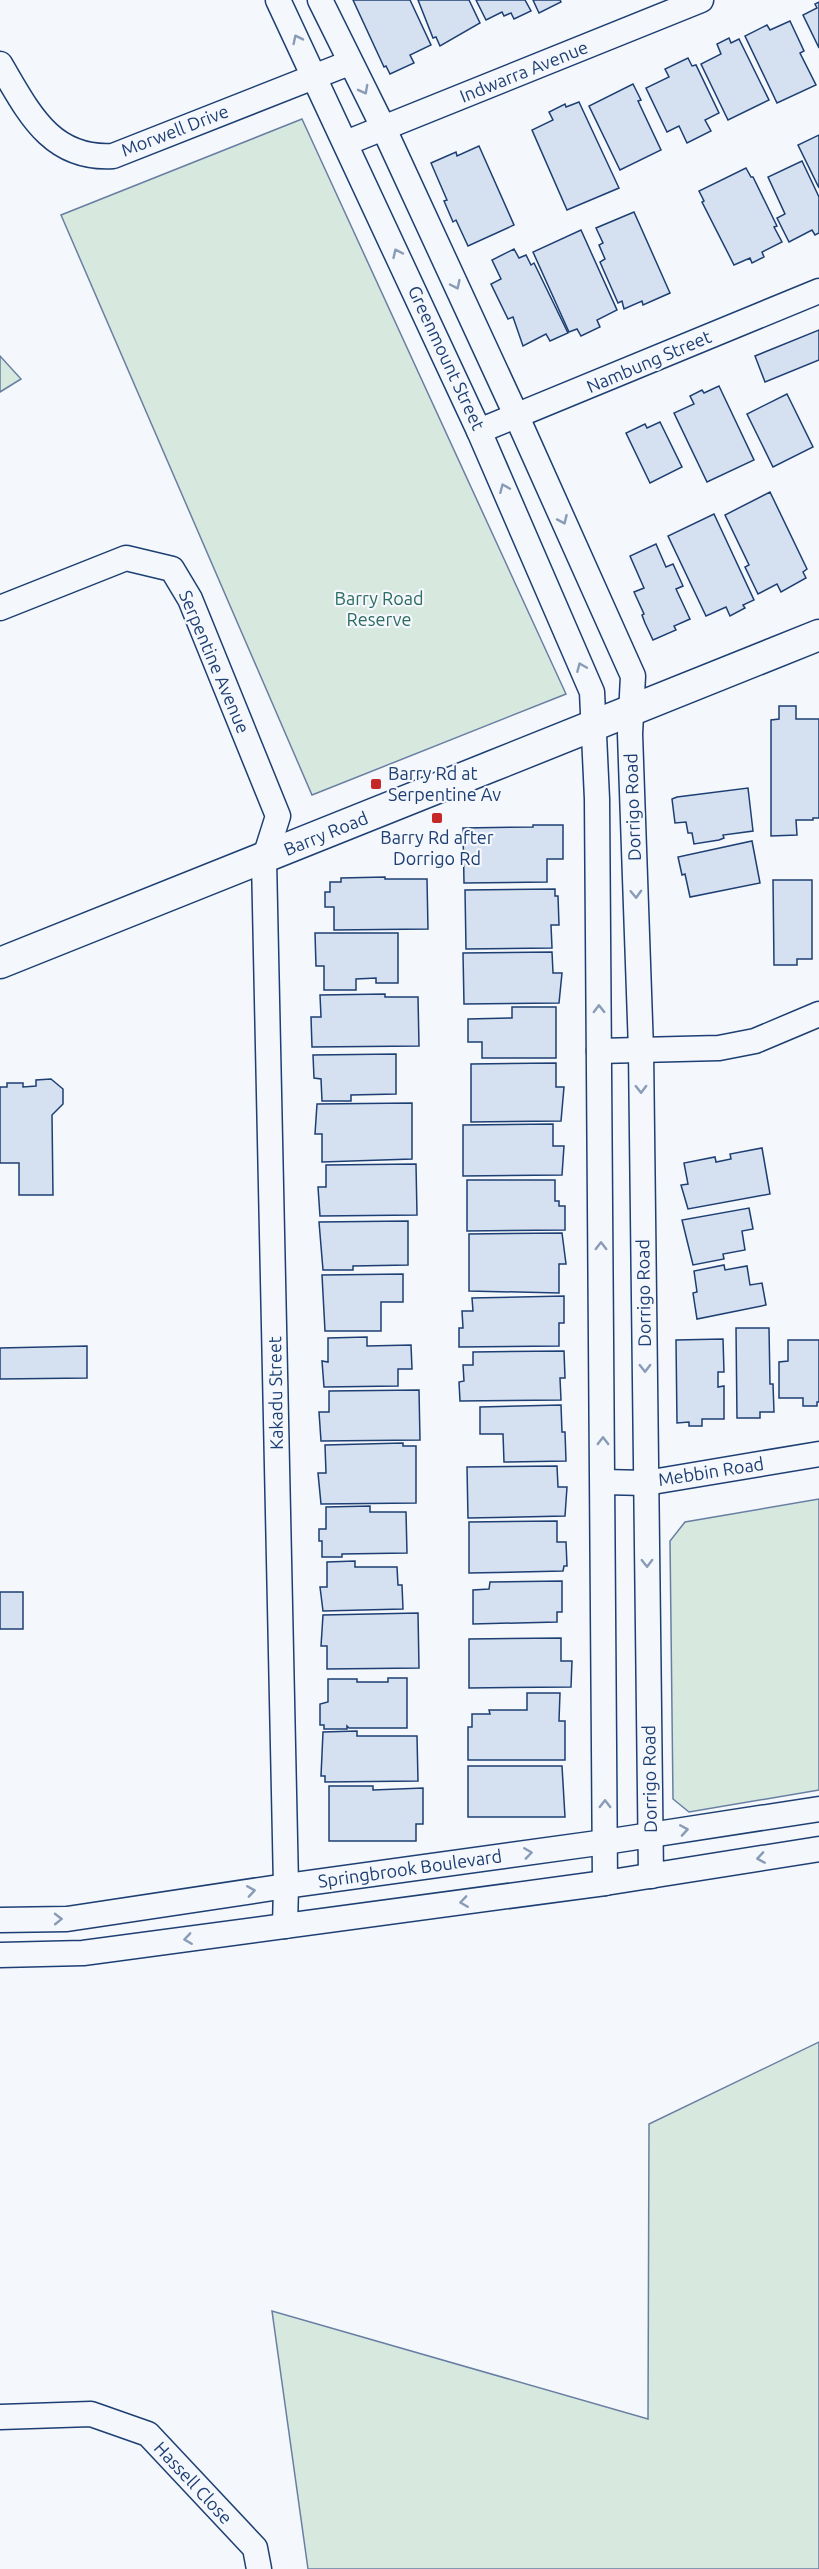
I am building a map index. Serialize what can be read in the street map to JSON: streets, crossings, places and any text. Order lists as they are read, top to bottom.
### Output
{
  "streets": {
    "street": [
      "Indwarra Avenue",
      "Morwell Drive",
      "Greenmount Street",
      "Nambung Street",
      "Serpentine Avenue",
      "Dorrigo Road",
      "Barry Road",
      "Kakadu Street",
      "Mebbin Road",
      "Springbrook Boulevard",
      "Hassell Close"
    ]
  },
  "crossings": [
    ["Indwarra Avenue", "Greenmount Street"],
    ["Morwell Drive", "Greenmount Street"],
    ["Greenmount Street", "Nambung Street"],
    ["Greenmount Street", "Dorrigo Road"],
    ["Greenmount Street", "Barry Road"],
    ["Serpentine Avenue", "Barry Road"],
    ["Serpentine Avenue", "Kakadu Street"],
    ["Dorrigo Road", "Barry Road"],
    ["Dorrigo Road", "Mebbin Road"],
    ["Dorrigo Road", "Springbrook Boulevard"],
    ["Barry Road", "Kakadu Street"],
    ["Kakadu Street", "Springbrook Boulevard"]
  ],
  "parks": ["Barry Road Reserve"],
  "places": {
    "transit": ["Barry Rd at Serpentine Av", "Barry Rd after Dorrigo Rd"]
  }
}
